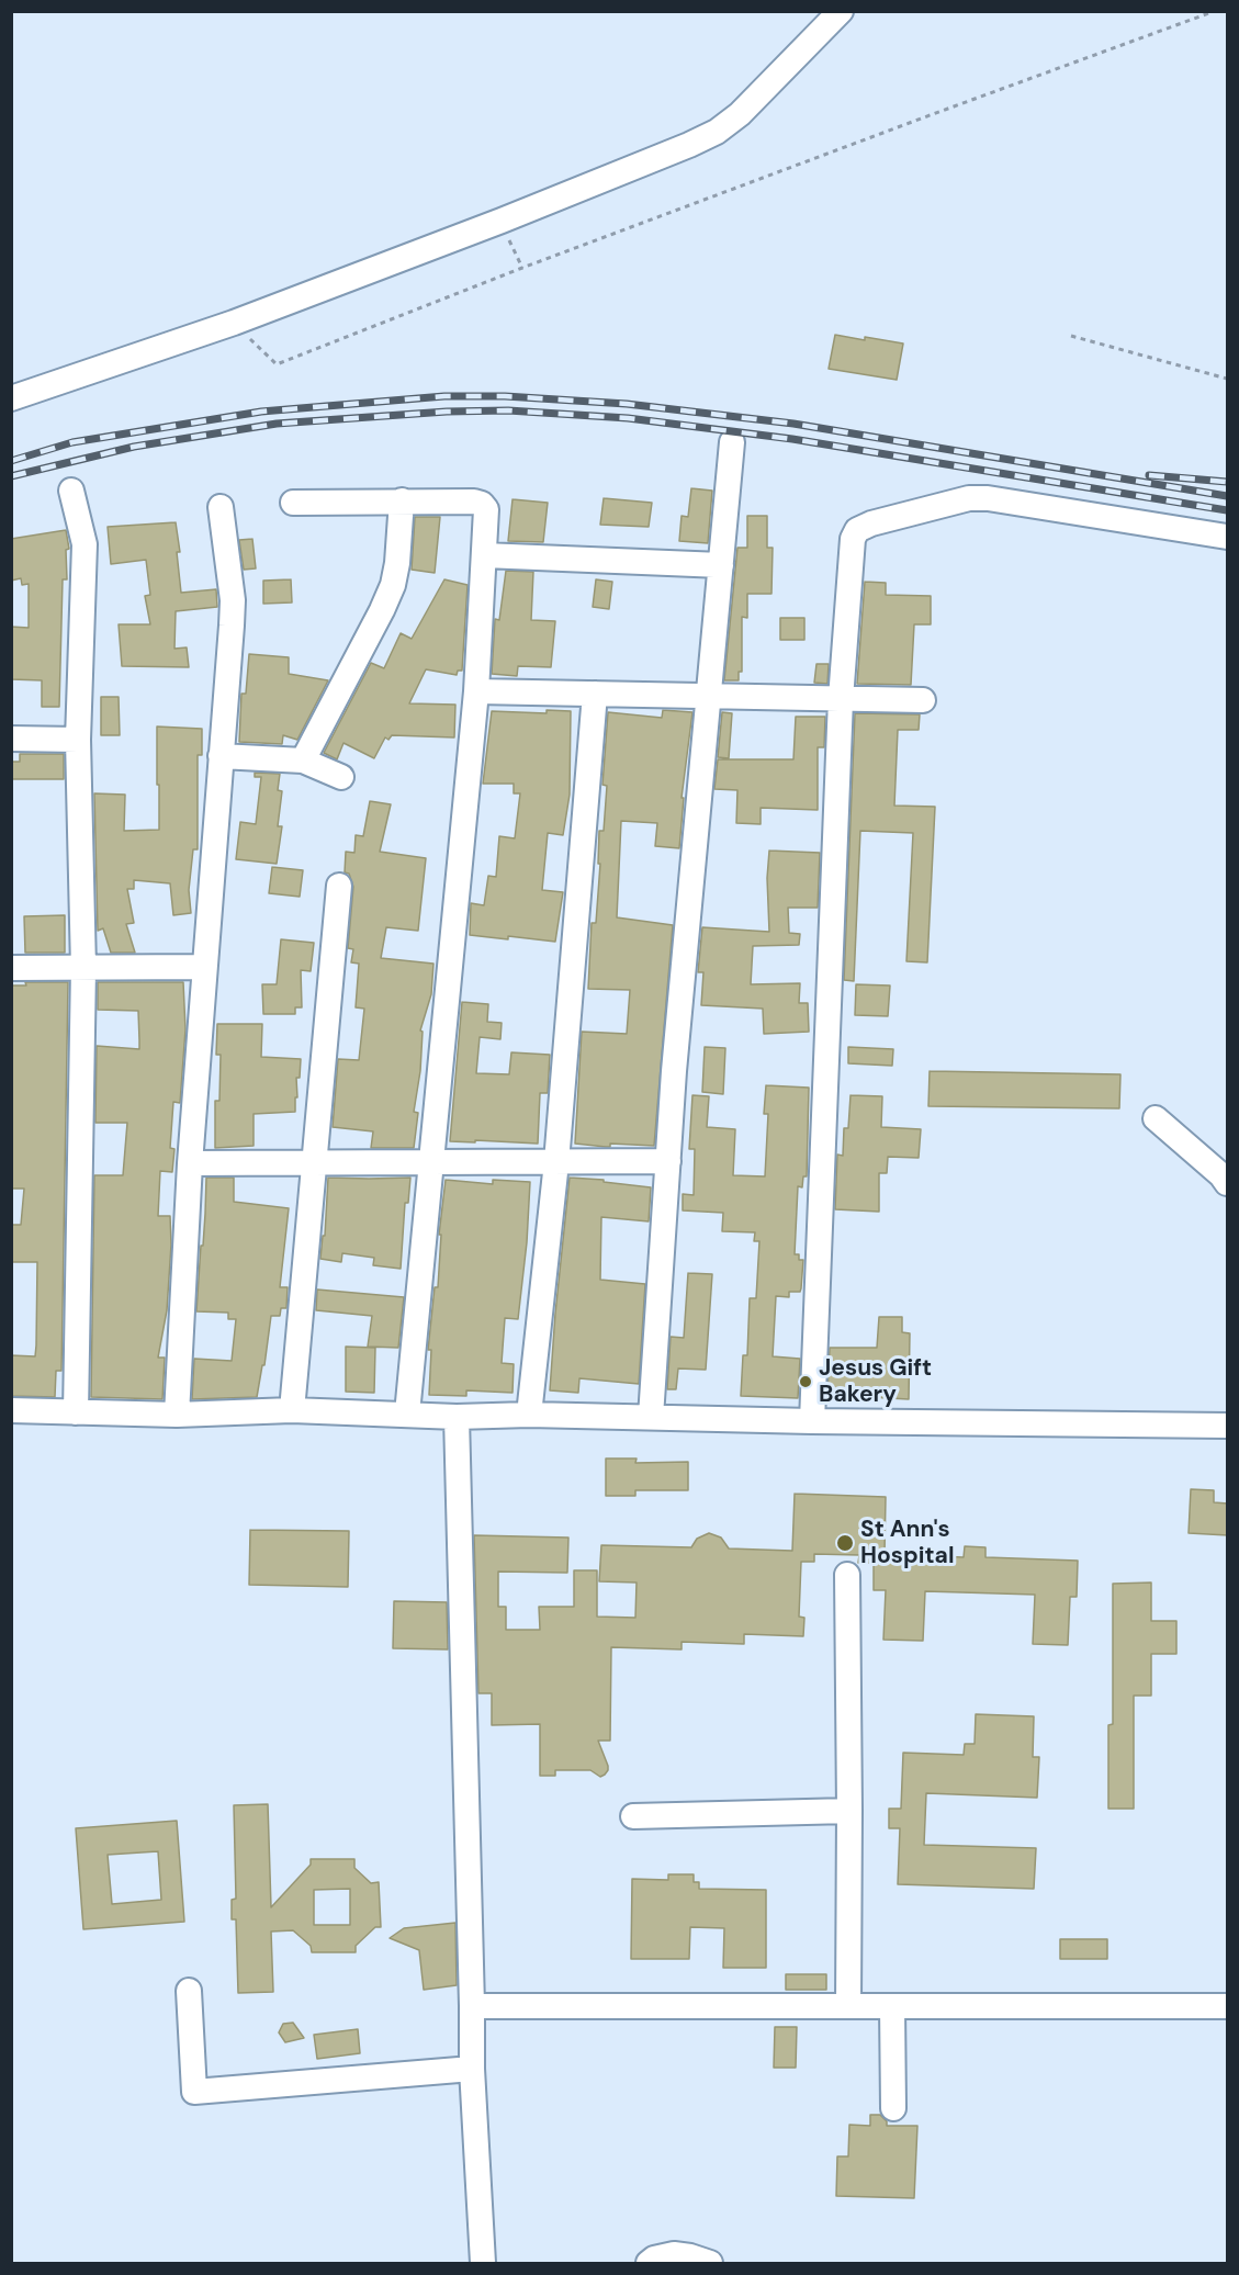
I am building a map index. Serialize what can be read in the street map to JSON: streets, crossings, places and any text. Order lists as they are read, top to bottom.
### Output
{
  "places": ["Jesus Gift Bakery", "St Ann's Hospital"]
}
